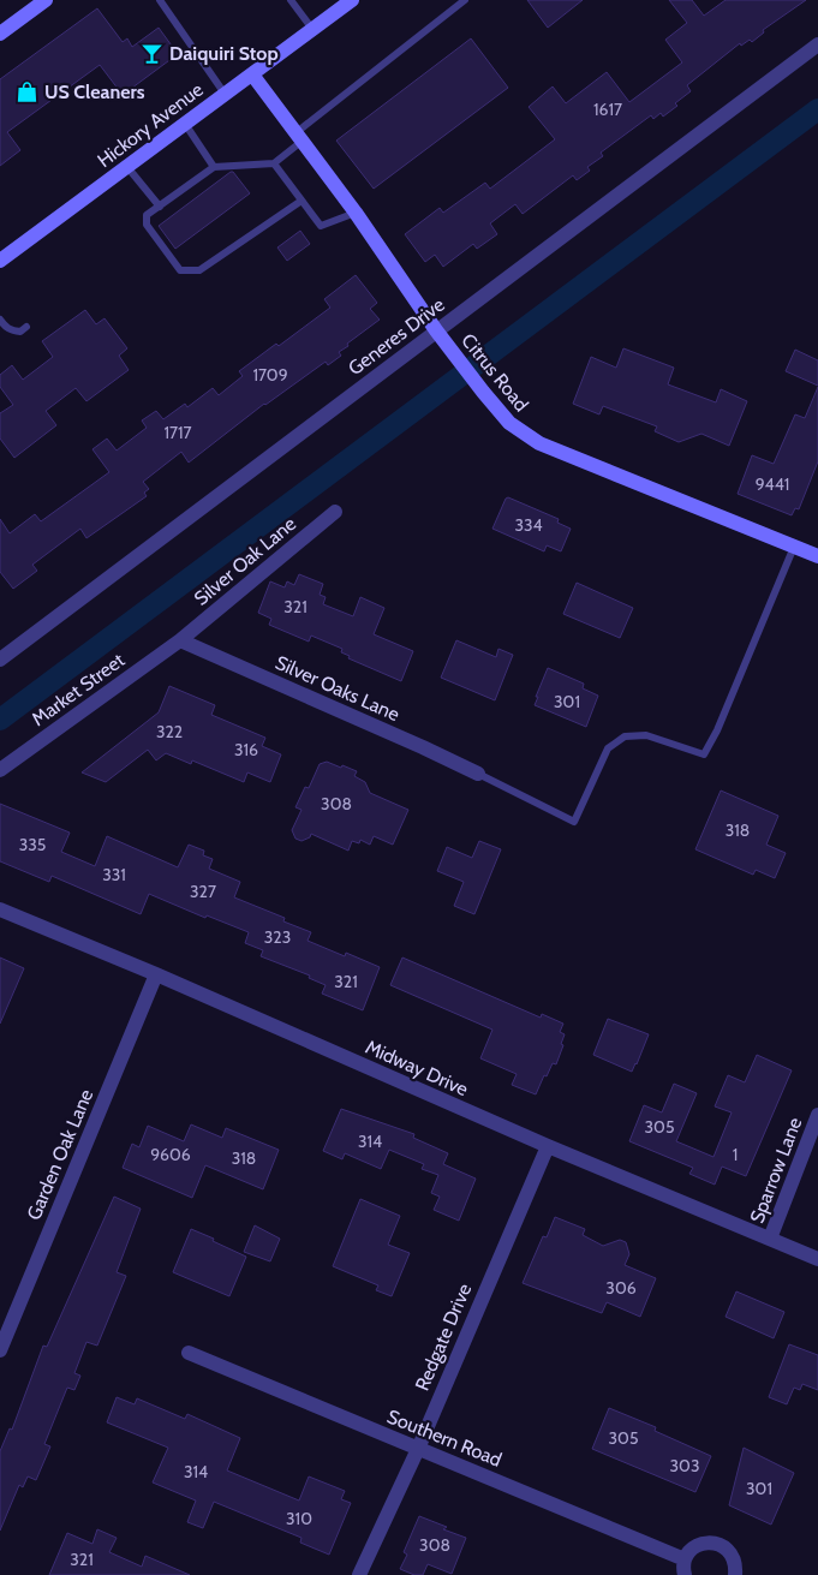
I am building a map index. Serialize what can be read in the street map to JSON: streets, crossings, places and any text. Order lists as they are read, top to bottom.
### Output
{
  "streets": {
    "street": [
      "Hickory Avenue",
      "Generes Drive",
      "Citrus Road",
      "Silver Oak Lane",
      "Silver Oaks Lane",
      "Market Street",
      "Midway Drive",
      "Garden Oak Lane",
      "Sparrow Lane",
      "Redgate Drive",
      "Southern Road"
    ]
  },
  "crossings": [
    ["Hickory Avenue", "Citrus Road"],
    ["Generes Drive", "Citrus Road"],
    ["Silver Oak Lane", "Silver Oaks Lane"],
    ["Silver Oak Lane", "Market Street"],
    ["Silver Oaks Lane", "Market Street"],
    ["Midway Drive", "Garden Oak Lane"],
    ["Midway Drive", "Sparrow Lane"],
    ["Midway Drive", "Redgate Drive"],
    ["Redgate Drive", "Southern Road"]
  ],
  "places": {
    "bar": ["Daiquiri Stop"],
    "shop": ["US Cleaners"]
  },
  "house_numbers": [
    "1617",
    "1709",
    "1717",
    "9441",
    "334",
    "321",
    "301",
    "322",
    "316",
    "308",
    "318",
    "335",
    "331",
    "327",
    "323",
    "321",
    "305",
    "314",
    "9606",
    "1",
    "318",
    "306",
    "305",
    "303",
    "314",
    "301",
    "310",
    "308",
    "321"
  ]
}
